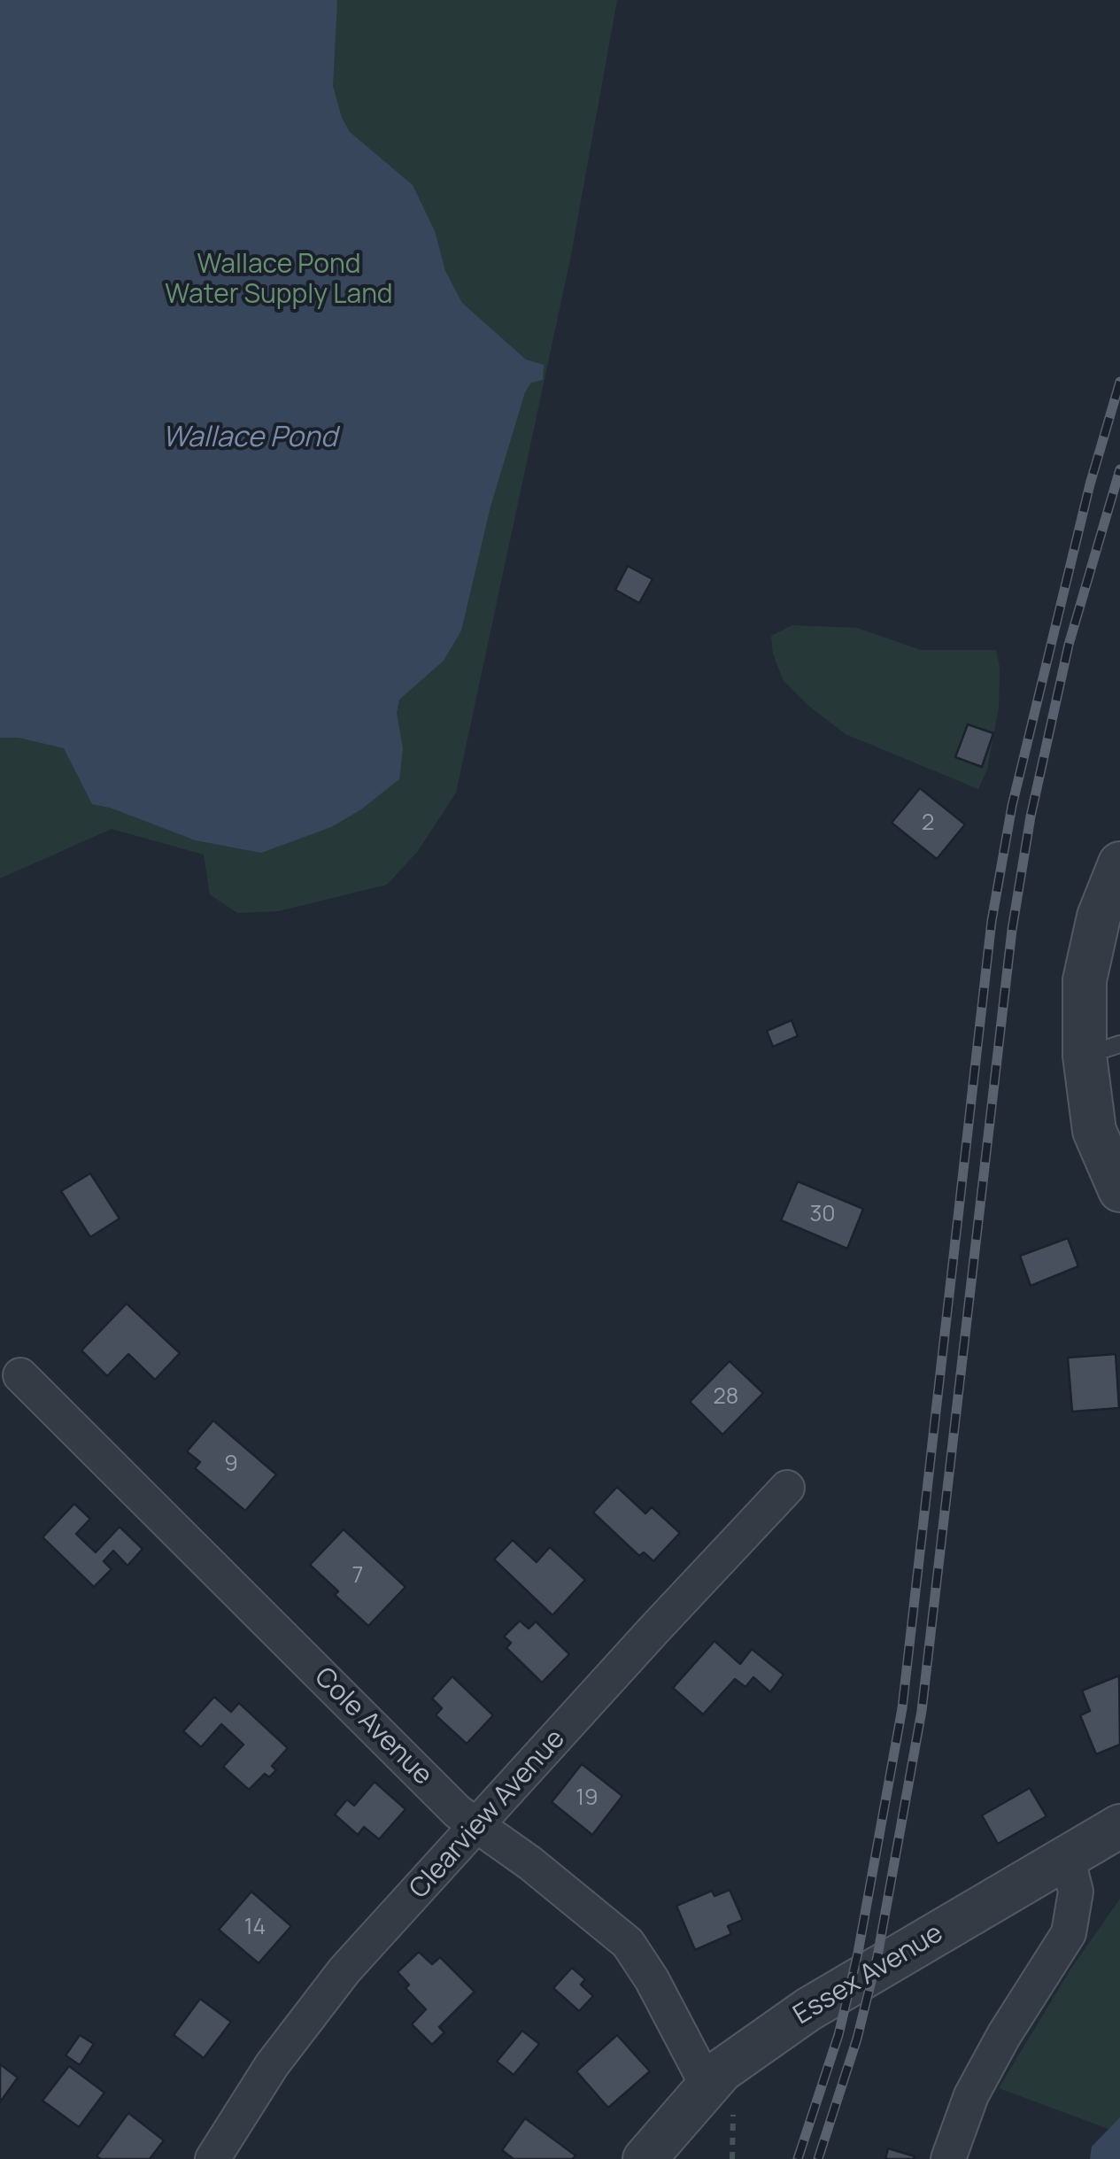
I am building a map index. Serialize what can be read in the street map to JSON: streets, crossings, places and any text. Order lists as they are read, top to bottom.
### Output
{
  "streets": {
    "street": ["Cole Avenue", "Clearview Avenue", "Essex Avenue"]
  },
  "crossings": [
    ["Cole Avenue", "Clearview Avenue"],
    ["Cole Avenue", "Essex Avenue"]
  ],
  "water": ["Wallace Pond"],
  "parks": ["Wallace Pond Water Supply Land"],
  "house_numbers": [
    "2",
    "30",
    "28",
    "9",
    "7",
    "19",
    "14"
  ]
}
